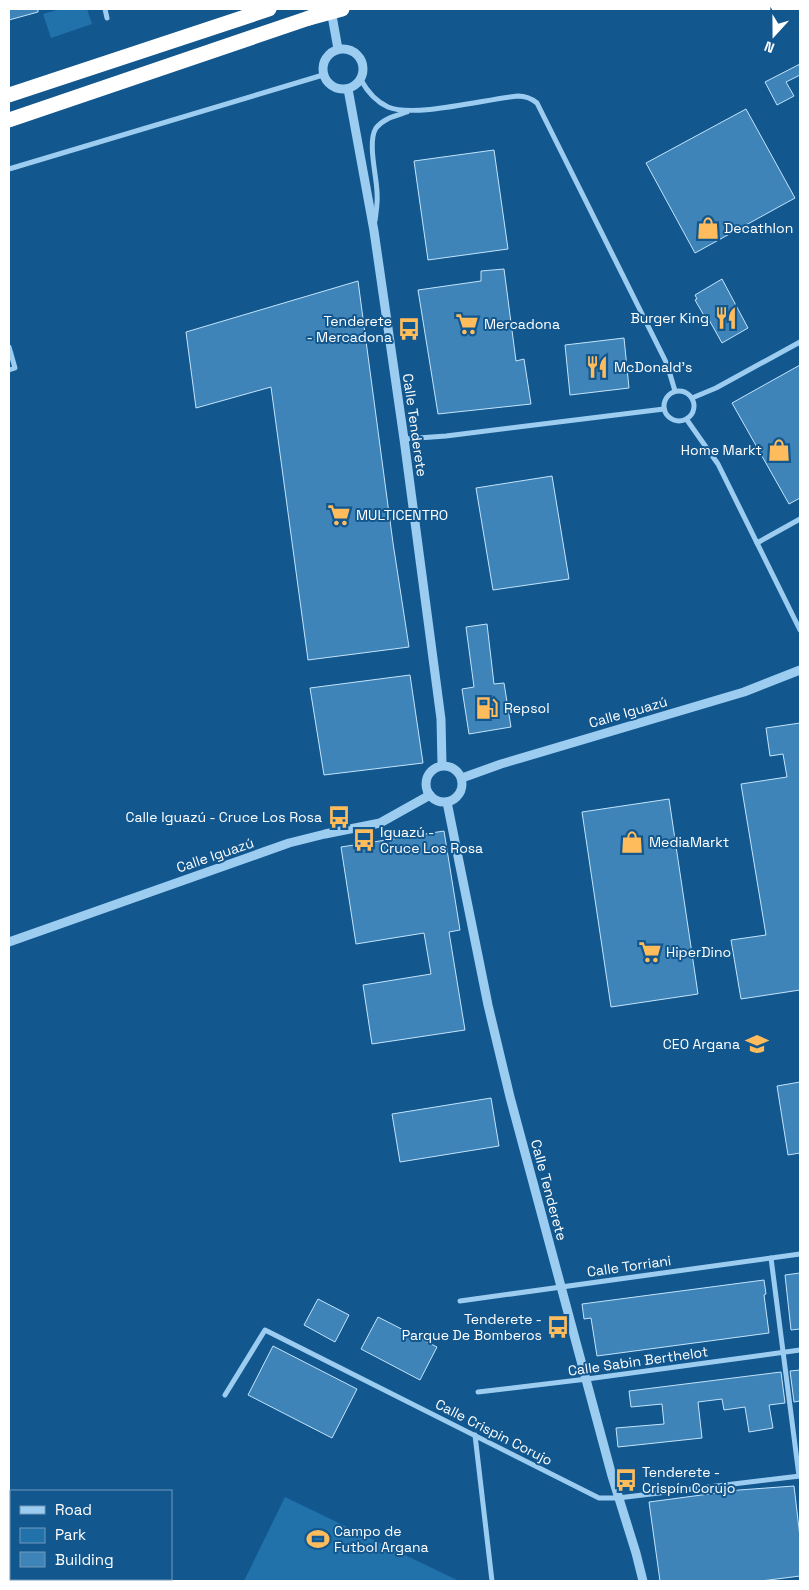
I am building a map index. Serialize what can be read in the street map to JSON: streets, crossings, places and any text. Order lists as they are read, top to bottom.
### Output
{
  "streets": {
    "street": [
      "Calle Tenderete",
      "Calle Iguazú",
      "Calle Torriani",
      "Calle Sabin Berthelot",
      "Calle Crispin Corujo"
    ]
  },
  "crossings": [
    ["Calle Tenderete", "Calle Iguazú"],
    ["Calle Tenderete", "Calle Torriani"],
    ["Calle Tenderete", "Calle Sabin Berthelot"],
    ["Calle Tenderete", "Calle Crispin Corujo"]
  ],
  "places": {
    "shop": ["Decathlon", "Home Markt", "MediaMarkt"],
    "restaurant": ["Burger King", "McDonald's"],
    "supermarket": ["Mercadona", "MULTICENTRO", "HiperDino"],
    "bus stop": [
      "Tenderete - Mercadona",
      "Calle Iguazú - Cruce Los Rosa",
      "Iguazú - Cruce Los Rosa",
      "Tenderete - Parque De Bomberos",
      "Tenderete - Crispín Corujo"
    ],
    "fuel station": ["Repsol"],
    "school or university": ["CEO Argana"],
    "sports": ["Campo de Futbol Argana"]
  },
  "legend": ["Road", "Park", "Building"],
  "north": "bottom"
}
